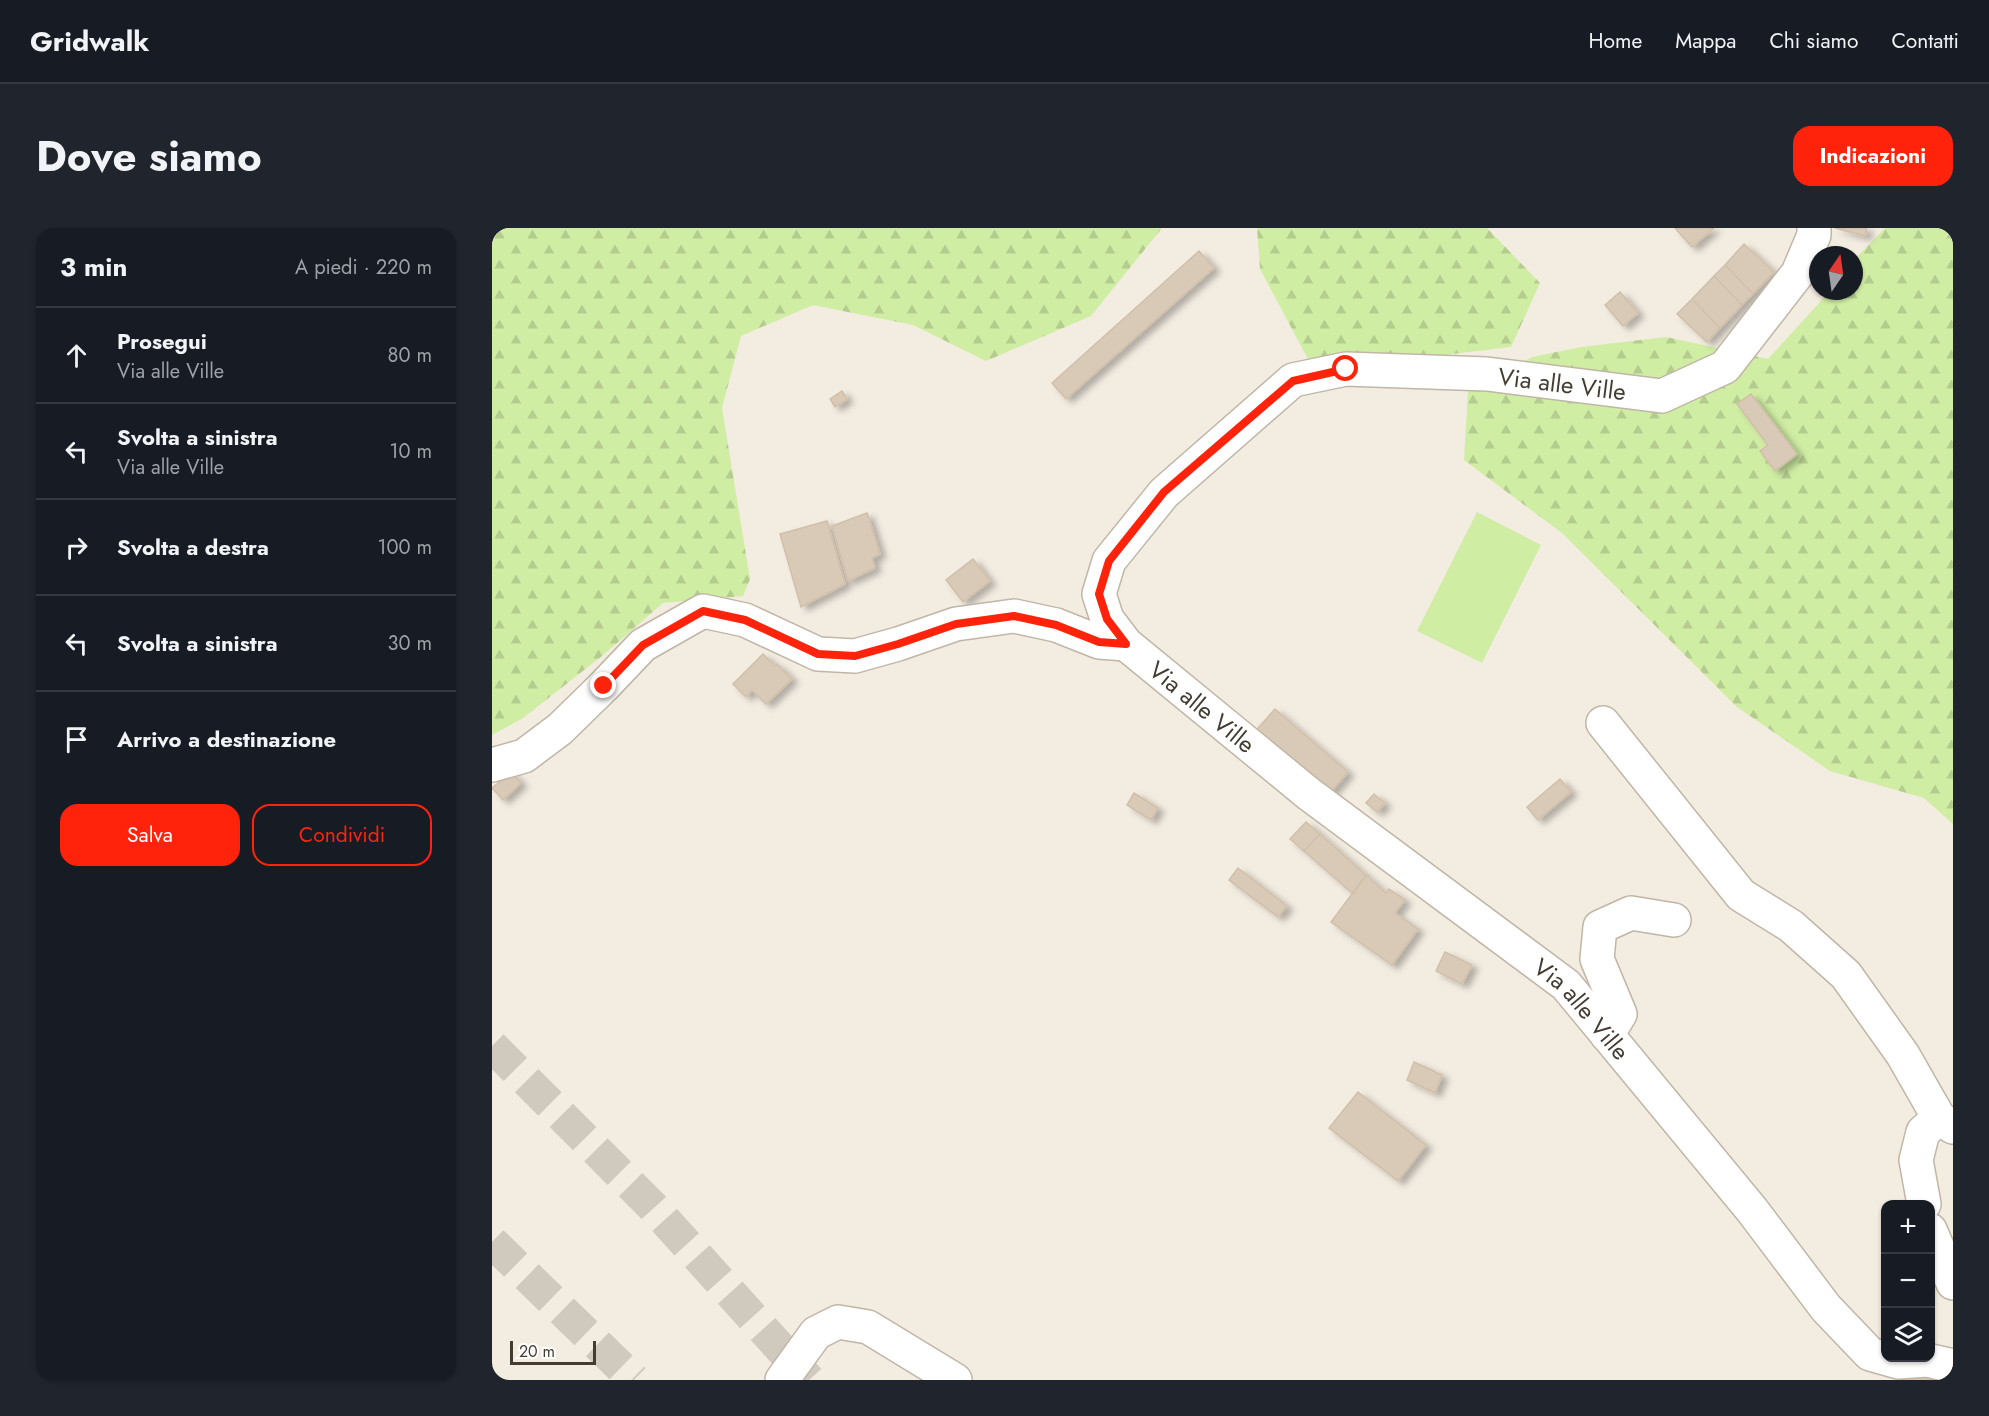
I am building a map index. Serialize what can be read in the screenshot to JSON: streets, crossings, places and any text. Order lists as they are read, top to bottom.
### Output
{
  "streets": {
    "street": ["Via alle Ville"]
  },
  "scale_bar": "20 m",
  "north": "top",
  "page": {
    "header": "Gridwalk",
    "nav": [
      "Home",
      "Mappa",
      "Chi siamo",
      "Contatti"
    ],
    "title": "Dove siamo",
    "buttons": [
      "Indicazioni",
      ["Salva", "Condividi"]
    ],
    "heading": ["3 min", "A piedi · 220 m"],
    "list": [
      ["Prosegui", "Via alle Ville", "80 m"],
      ["Svolta a sinistra", "Via alle Ville", "10 m"],
      ["Svolta a destra", "100 m"],
      ["Svolta a sinistra", "30 m"],
      "Arrivo a destinazione"
    ],
    "map_buttons": ["+", "−"],
    "scale": "20 m"
  }
}
